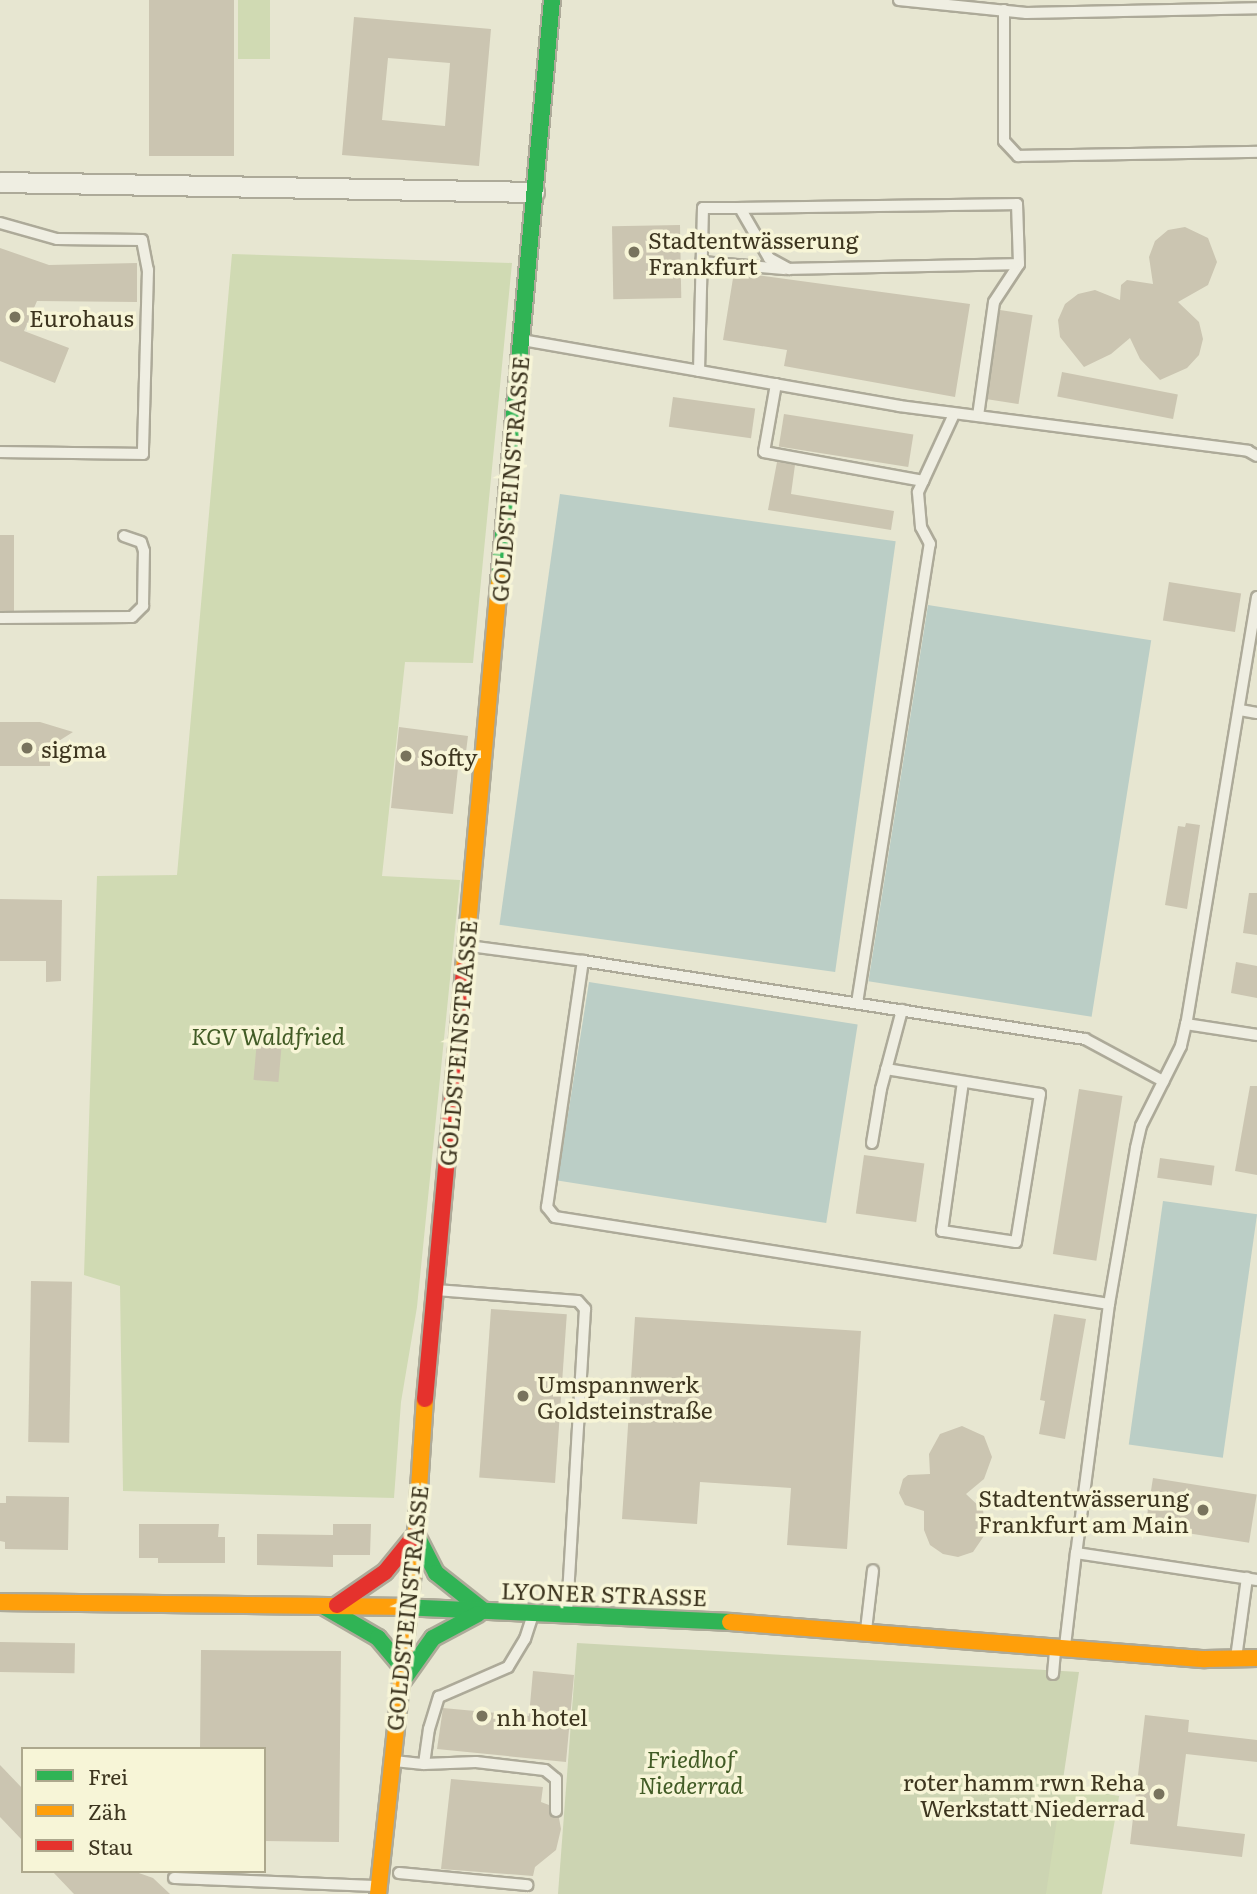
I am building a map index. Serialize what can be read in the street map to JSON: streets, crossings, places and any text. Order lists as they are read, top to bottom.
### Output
{
  "streets": {
    "street": ["GOLDSTEINSTRASSE", "LYONER STRASSE"]
  },
  "crossings": [
    ["GOLDSTEINSTRASSE", "LYONER STRASSE"]
  ],
  "parks": ["KGV Waldfried", "Friedhof Niederrad"],
  "places": [
    "Stadtentwässerung Frankfurt",
    "Eurohaus",
    "sigma",
    "Softy",
    "Umspannwerk Goldsteinstraße",
    "Stadtentwässerung Frankfurt am Main",
    "nh hotel",
    "roter hamm rwn Reha Werkstatt Niederrad"
  ],
  "legend": ["Frei", "Zäh", "Stau"]
}
